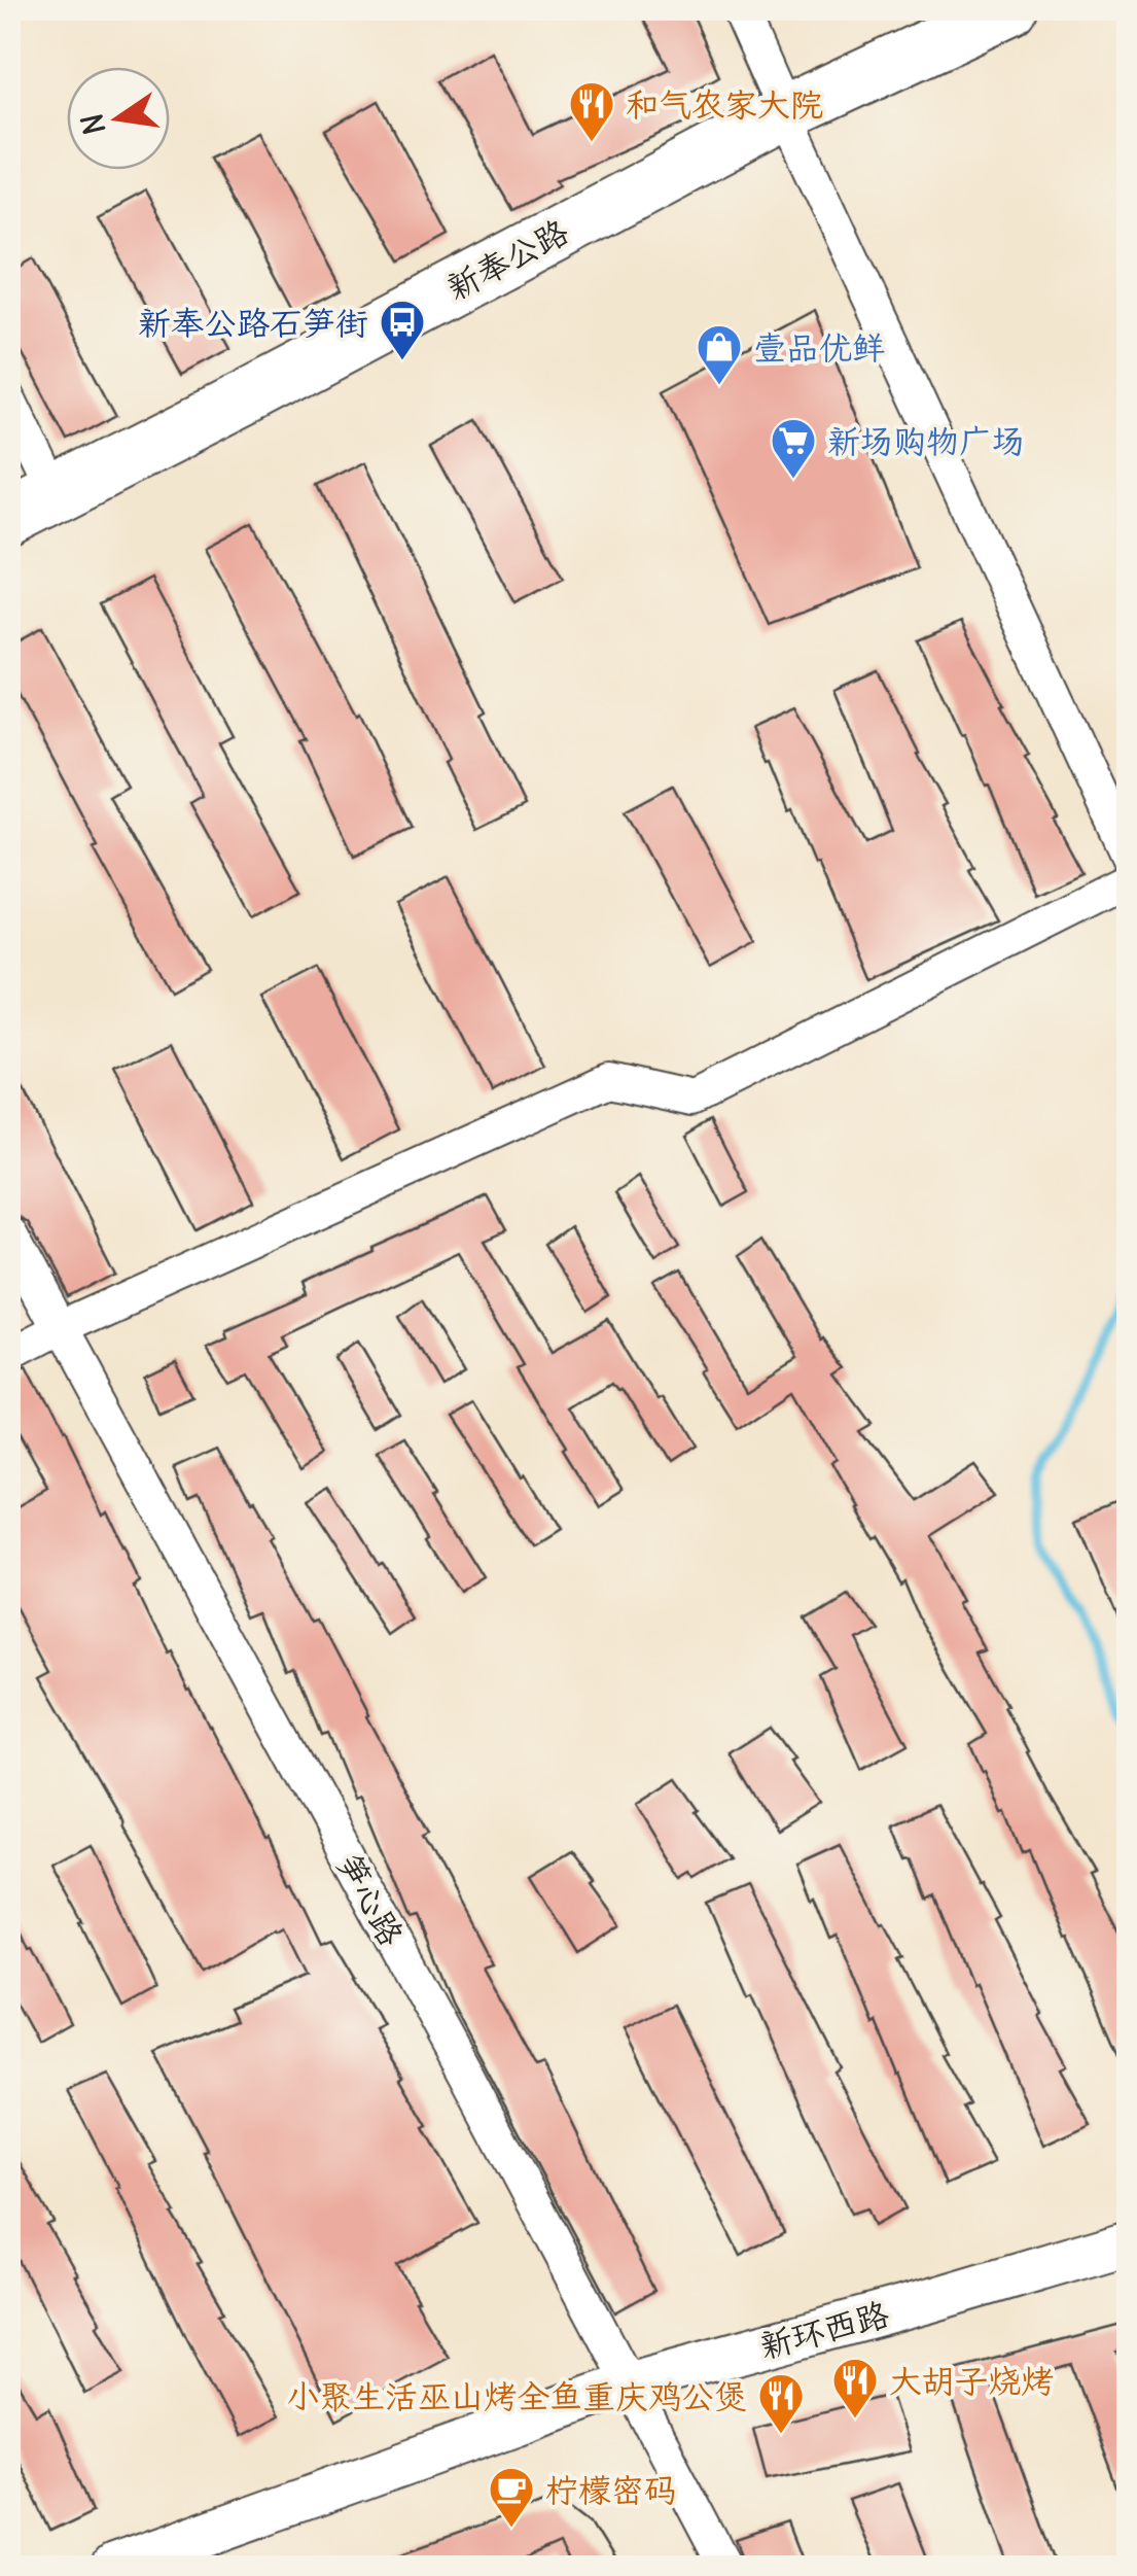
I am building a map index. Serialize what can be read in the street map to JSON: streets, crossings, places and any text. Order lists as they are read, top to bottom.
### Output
{
  "streets": {
    "main road": ["新奉公路"],
    "street": ["笋心路", "新环西路"]
  },
  "crossings": [
    ["笋心路", "新环西路"]
  ],
  "places": {
    "restaurant": ["和气农家大院", "大胡子烧烤", "小聚生活巫山烤全鱼重庆鸡公煲"],
    "bus stop": ["新奉公路石笋街"],
    "shop": ["壹品优鲜"],
    "supermarket": ["新场购物广场"],
    "cafe": ["柠檬密码"]
  },
  "north": "left"
}
